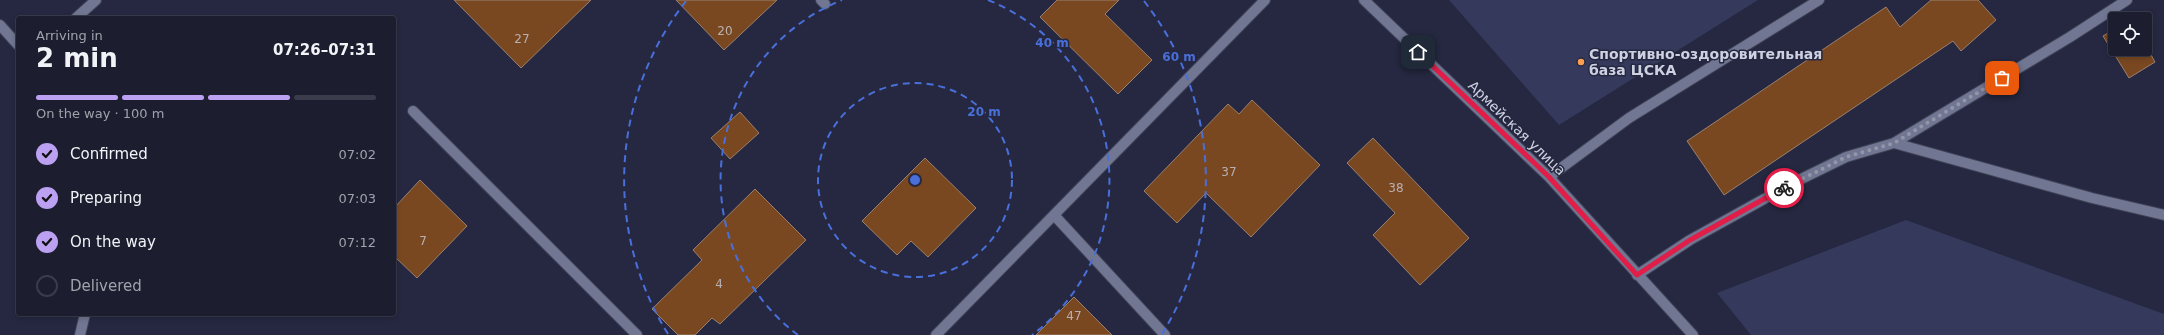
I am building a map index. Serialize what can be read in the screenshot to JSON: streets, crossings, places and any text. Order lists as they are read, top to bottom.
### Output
{
  "streets": {
    "street": ["Армейская улица"]
  },
  "places": ["Спортивно-оздоровительная база ЦСКА"],
  "house_numbers": [
    "20",
    "27",
    "37",
    "38",
    "7",
    "4",
    "47"
  ],
  "page": {
    "heading": ["2 min", "Arriving in", "07:26–07:31"],
    "bar": "On the way · 100 m",
    "list": [
      ["Confirmed", "07:02"],
      ["Preparing", "07:03"],
      ["On the way", "07:12"],
      "Delivered"
    ]
  },
  "rings": ["40 m", "60 m", "20 m"]
}
